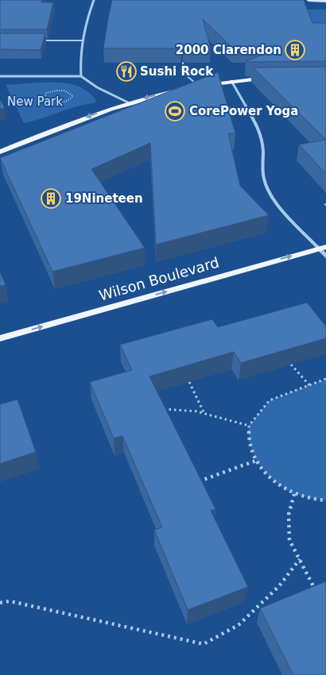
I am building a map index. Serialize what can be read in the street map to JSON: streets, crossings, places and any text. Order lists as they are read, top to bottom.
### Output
{
  "streets": {
    "main road": ["Wilson Boulevard"]
  },
  "one_way": ["Wilson Boulevard"],
  "parks": ["New Park"],
  "places": {
    "building": ["2000 Clarendon", "19Nineteen"],
    "restaurant": ["Sushi Rock"],
    "sports": ["CorePower Yoga"]
  }
}
